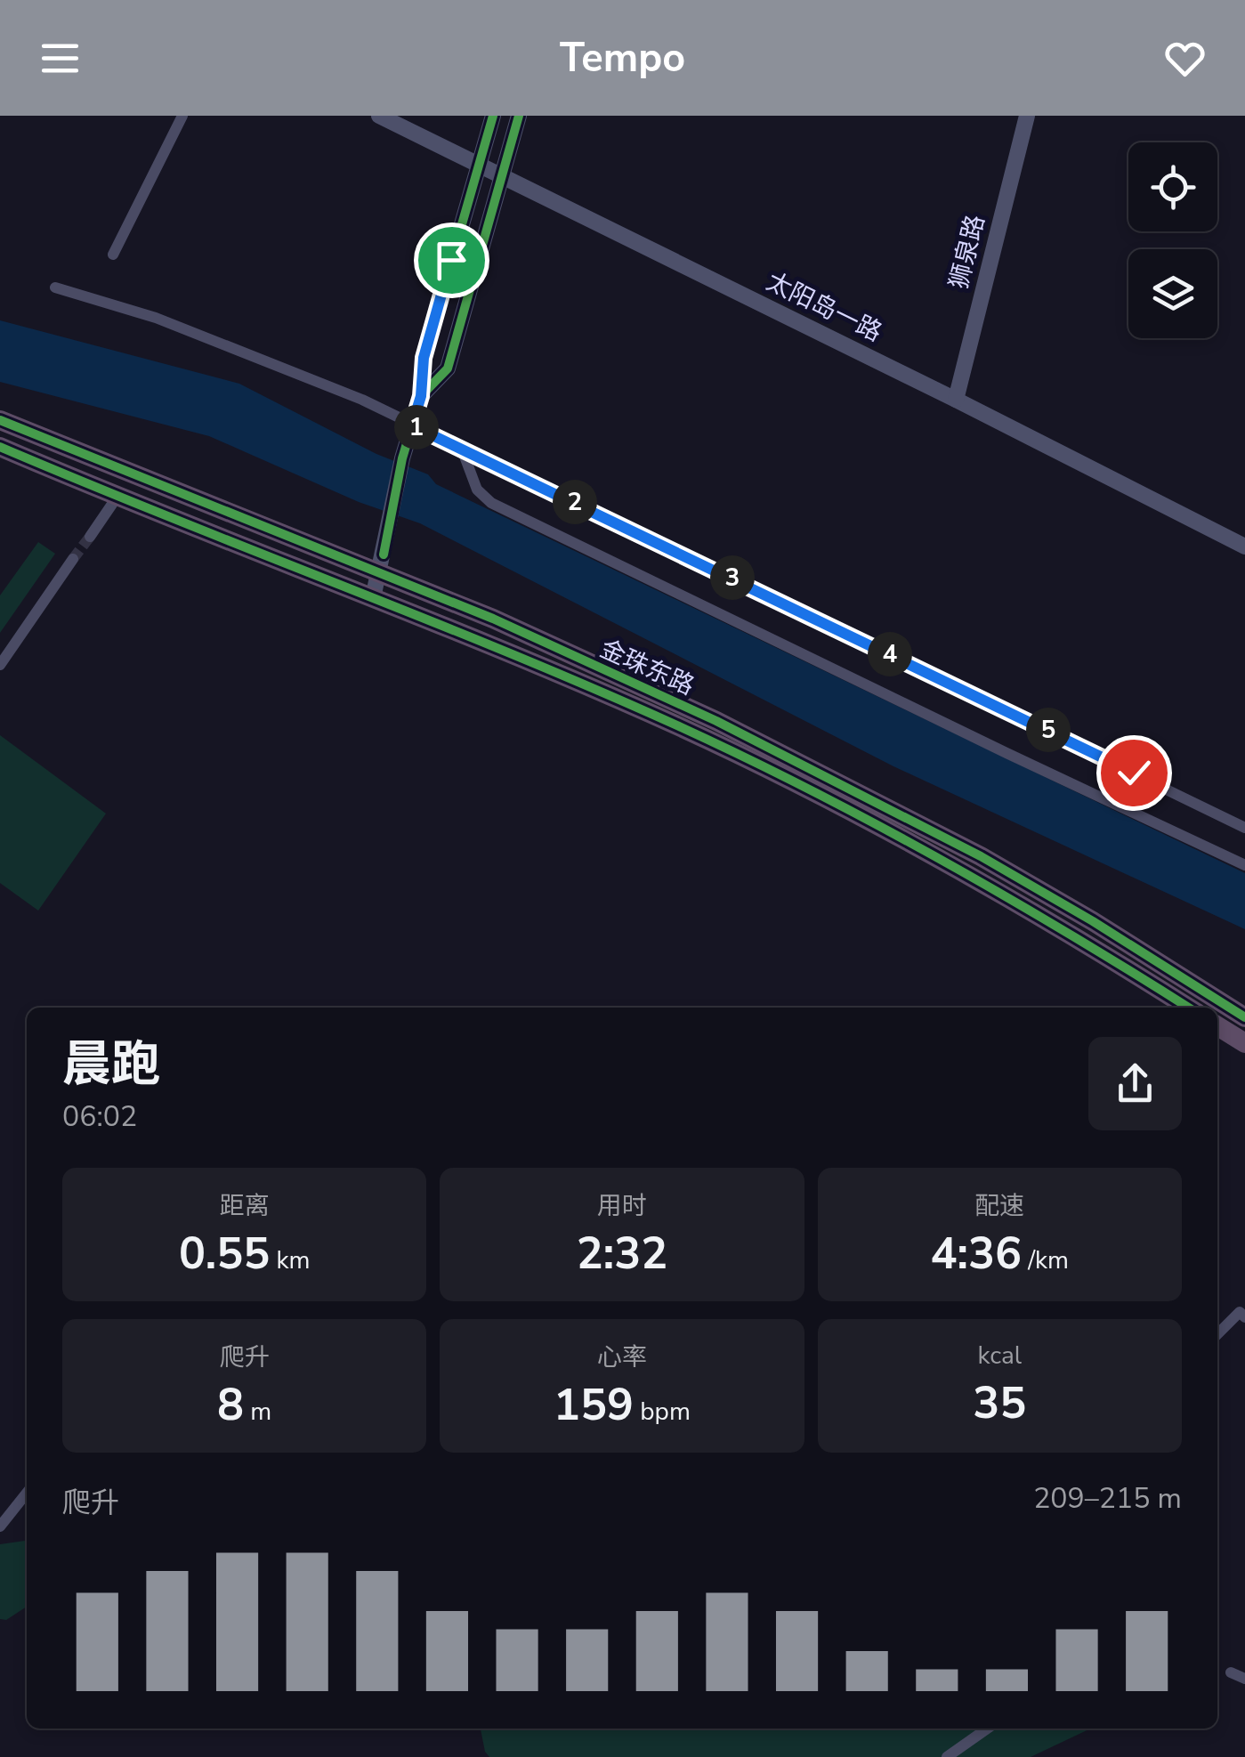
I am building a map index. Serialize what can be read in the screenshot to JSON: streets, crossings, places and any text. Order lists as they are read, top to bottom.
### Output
{
  "streets": {
    "highway": ["金珠东路"],
    "street": ["狮泉路", "太阳岛一路"]
  },
  "crossings": [
    ["狮泉路", "太阳岛一路"]
  ],
  "page": {
    "header": "Tempo",
    "pins": [
      "1",
      "2",
      "3",
      "4",
      "5"
    ],
    "heading": ["晨跑", "06:02"],
    "stats": [
      ["距离", "0.55 km"],
      ["用时", "2:32"],
      ["配速", "4:36 /km"],
      ["爬升", "8 m"],
      ["心率", "159 bpm"],
      ["kcal", "35"]
    ],
    "chart": ["爬升", "209–215 m"]
  }
}
